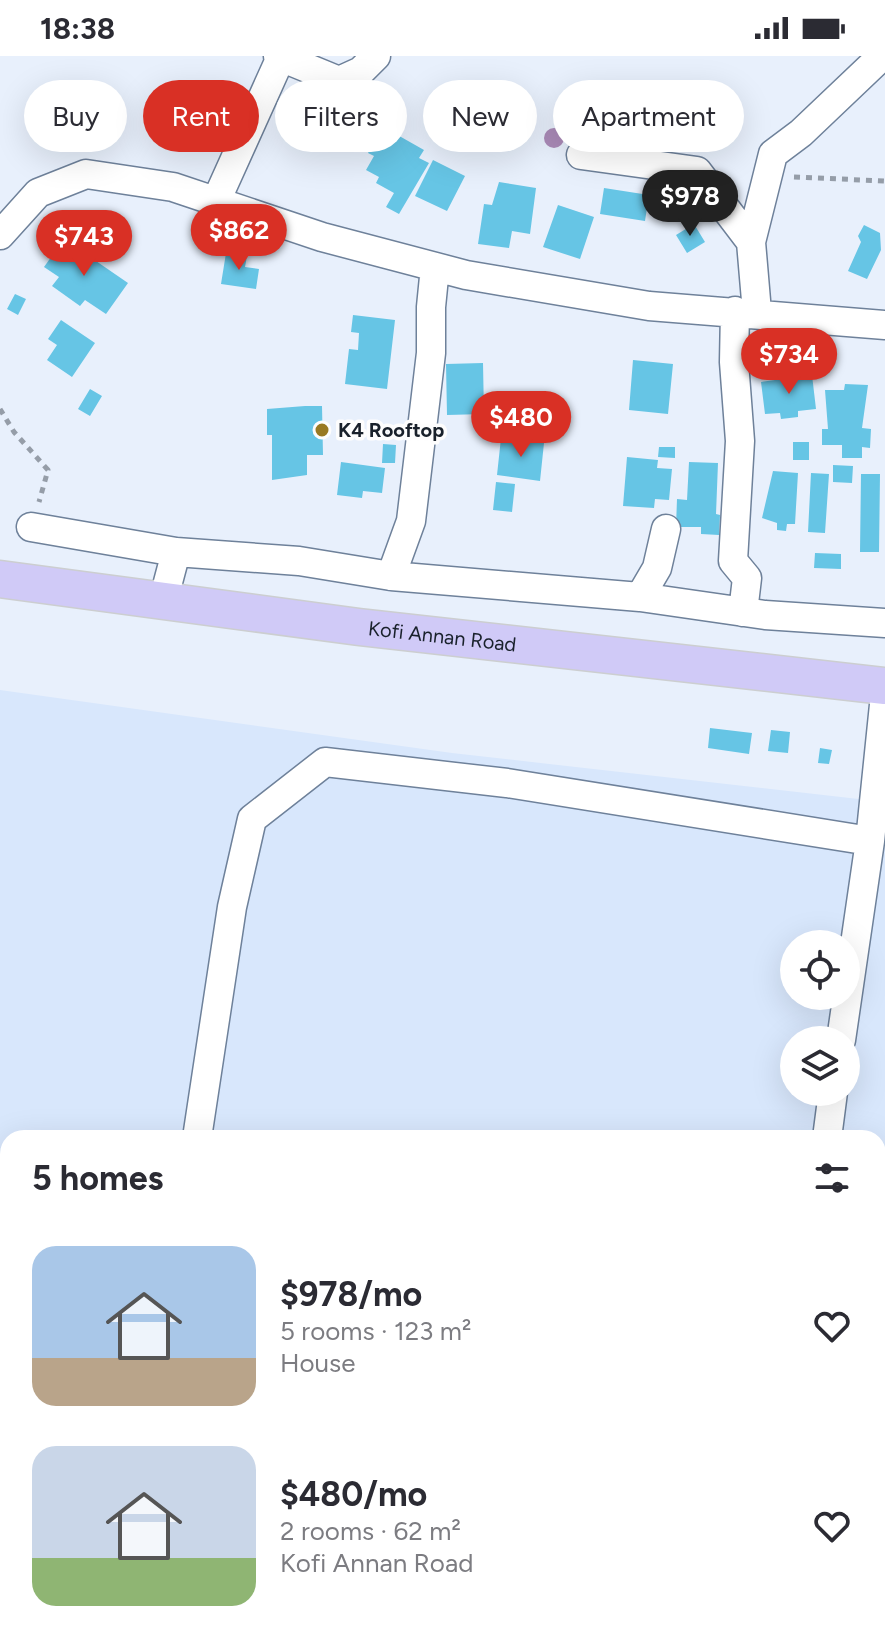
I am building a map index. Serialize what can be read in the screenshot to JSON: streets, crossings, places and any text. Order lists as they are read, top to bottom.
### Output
{
  "streets": {
    "main road": ["Kofi Annan Road"]
  },
  "places": ["K4 Rooftop"],
  "page": {
    "status": "18:38",
    "chip": [
      "Buy",
      "Rent",
      "Filters",
      "New",
      "Apartment"
    ],
    "price": [
      "$978",
      "$862",
      "$743",
      "$734",
      "$480"
    ],
    "heading": "5 homes",
    "list": [
      {
        "name": "$978/mo",
        "note": "5 rooms · 123 m² · House"
      },
      {
        "name": "$480/mo",
        "note": "2 rooms · 62 m² · Kofi Annan Road"
      }
    ]
  }
}
